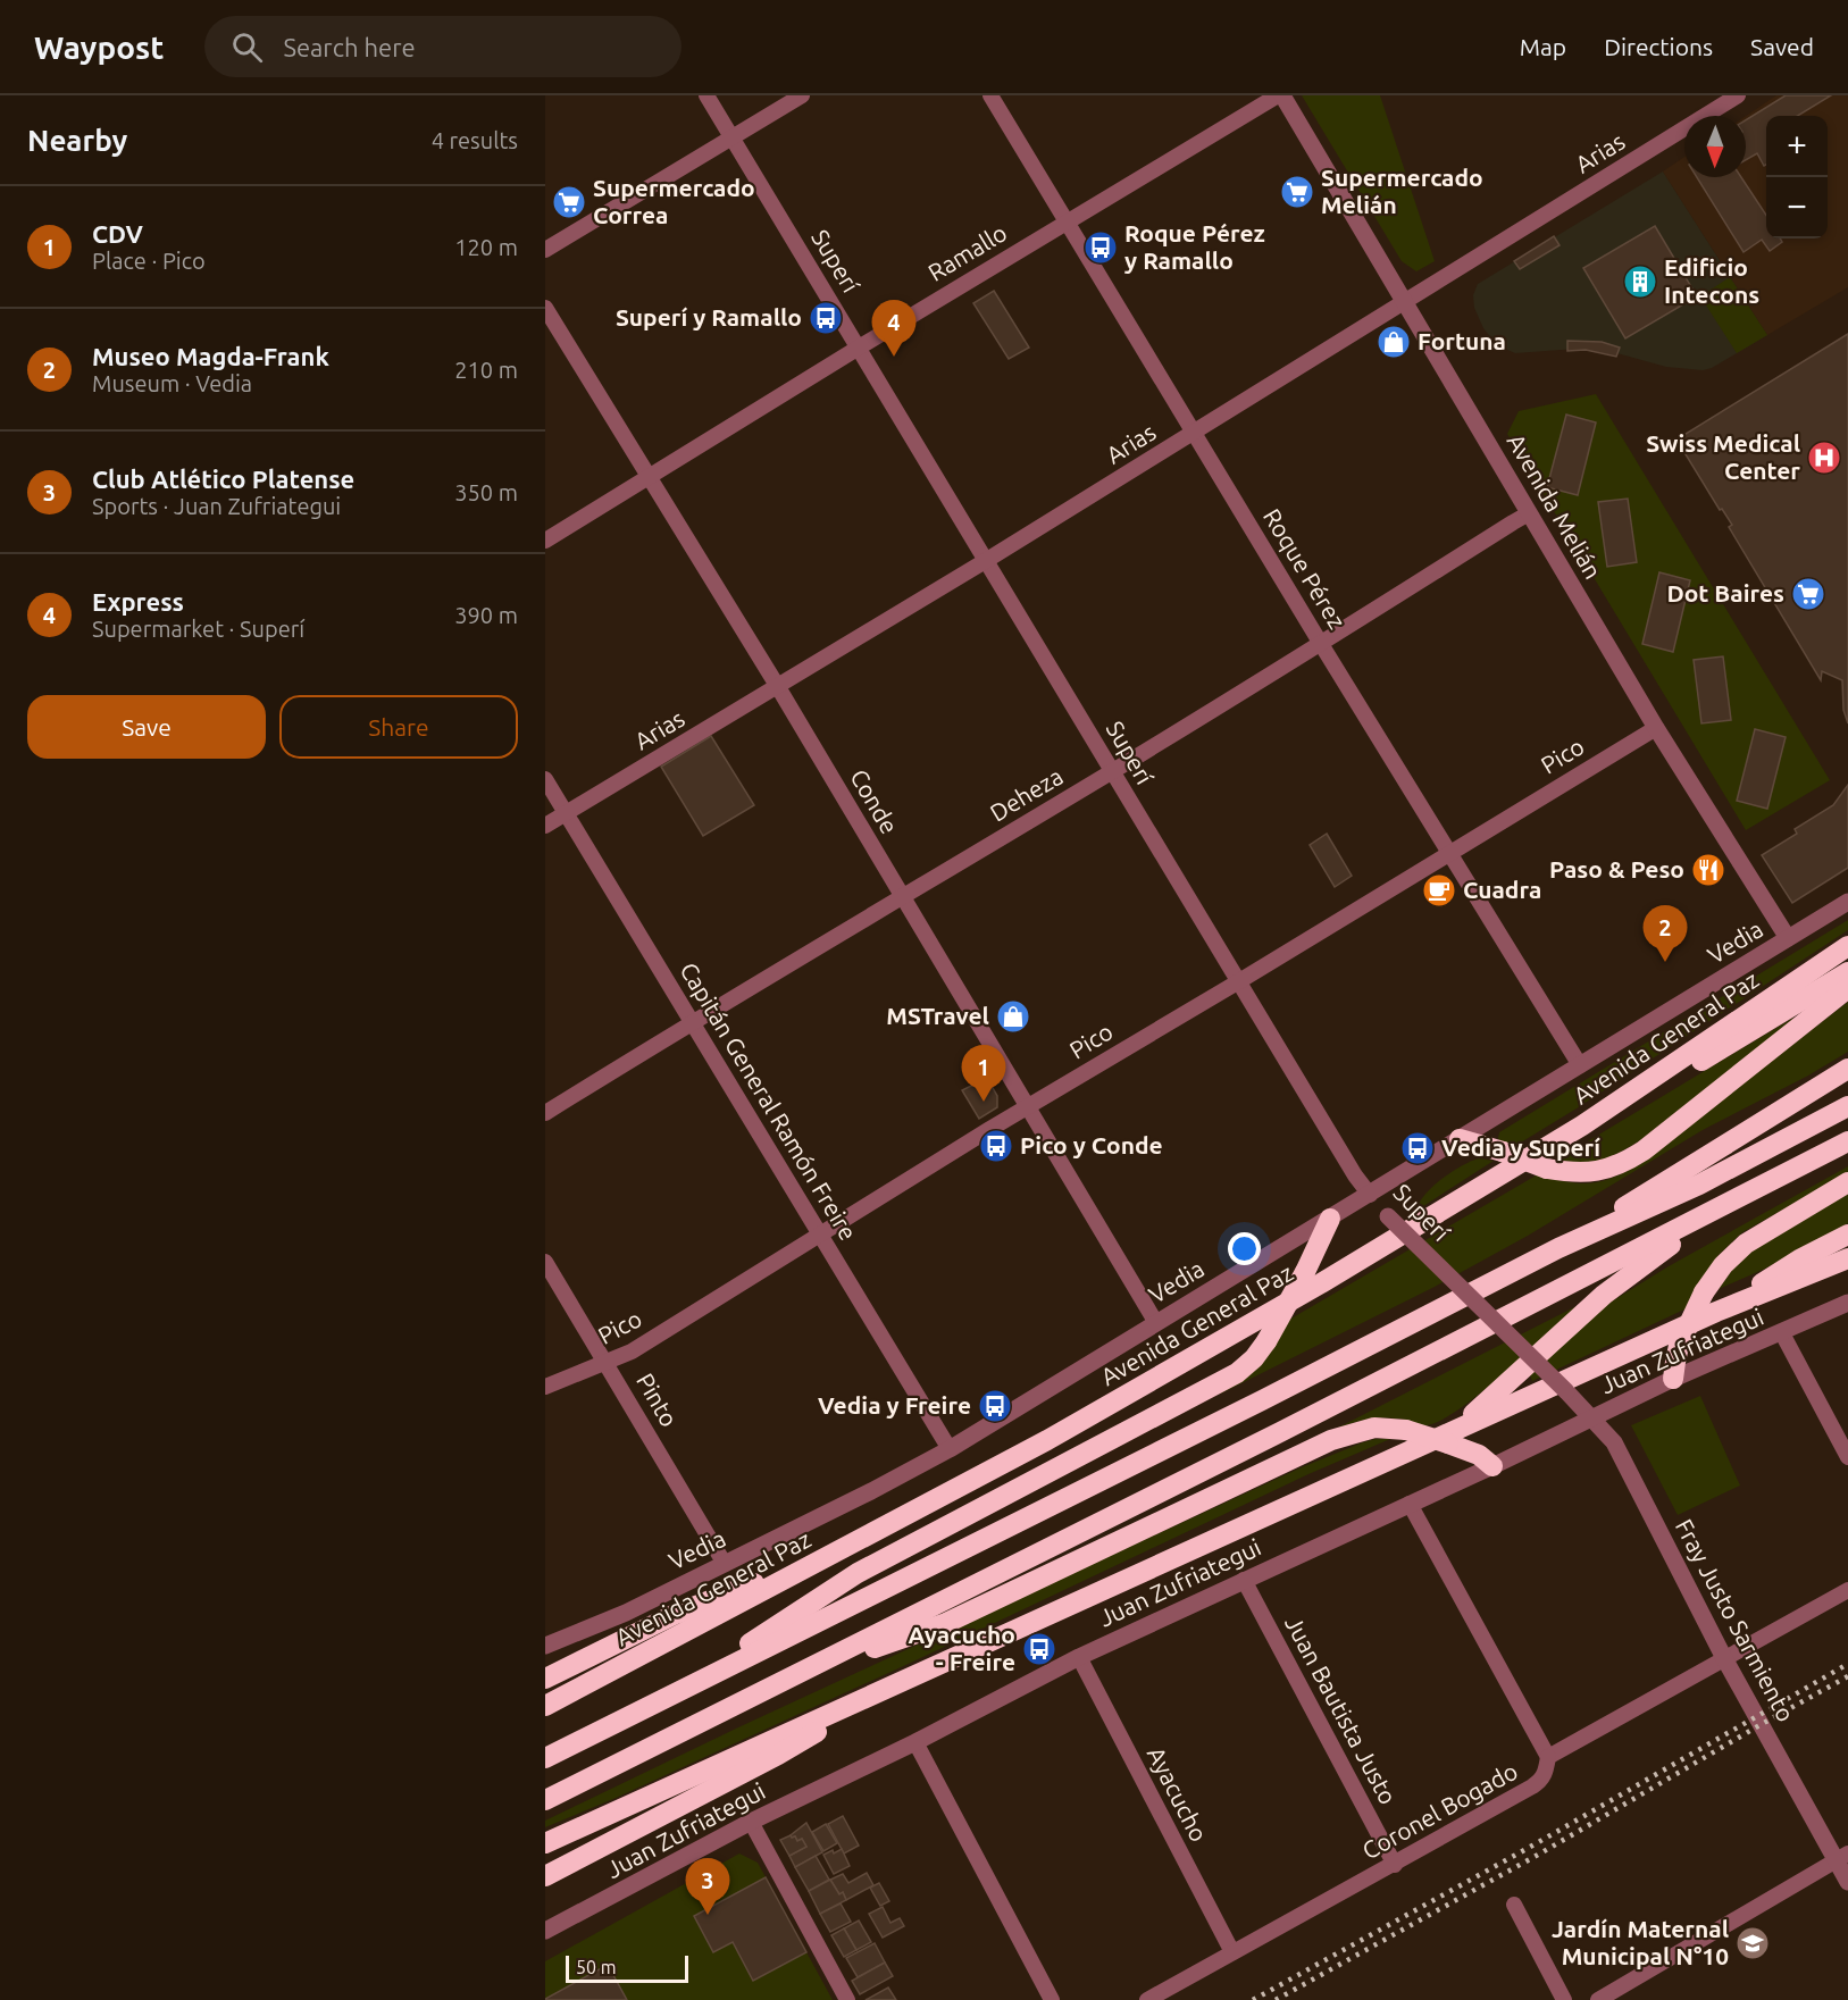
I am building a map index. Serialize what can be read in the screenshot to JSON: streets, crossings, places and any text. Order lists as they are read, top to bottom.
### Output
{
  "streets": {
    "highway": ["Avenida General Paz"],
    "street": [
      "Arias",
      "Ramallo",
      "Superí",
      "Avenida Melián",
      "Roque Pérez",
      "Pico",
      "Deheza",
      "Conde",
      "Vedia",
      "Capitán General Ramón Freire",
      "Juan Zufriategui",
      "Pinto",
      "Fray Justo Sarmiento",
      "Juan Bautista Justo",
      "Ayacucho",
      "Coronel Bogado"
    ]
  },
  "crossings": [
    ["Arias", "Superí"],
    ["Arias", "Avenida Melián"],
    ["Arias", "Roque Pérez"],
    ["Arias", "Conde"],
    ["Arias", "Capitán General Ramón Freire"],
    ["Ramallo", "Superí"],
    ["Ramallo", "Avenida Melián"],
    ["Ramallo", "Roque Pérez"],
    ["Ramallo", "Conde"],
    ["Superí", "Pico"],
    ["Superí", "Deheza"],
    ["Superí", "Vedia"],
    ["Superí", "Fray Justo Sarmiento"],
    ["Avenida Melián", "Pico"],
    ["Avenida Melián", "Deheza"],
    ["Avenida Melián", "Vedia"],
    ["Roque Pérez", "Pico"],
    ["Roque Pérez", "Deheza"],
    ["Roque Pérez", "Vedia"],
    ["Pico", "Conde"],
    ["Pico", "Capitán General Ramón Freire"],
    ["Pico", "Pinto"],
    ["Deheza", "Conde"],
    ["Deheza", "Capitán General Ramón Freire"],
    ["Conde", "Vedia"],
    ["Vedia", "Capitán General Ramón Freire"],
    ["Vedia", "Pinto"],
    ["Juan Zufriategui", "Fray Justo Sarmiento"],
    ["Juan Zufriategui", "Juan Bautista Justo"],
    ["Juan Zufriategui", "Ayacucho"],
    ["Fray Justo Sarmiento", "Coronel Bogado"],
    ["Juan Bautista Justo", "Coronel Bogado"],
    ["Ayacucho", "Coronel Bogado"]
  ],
  "places": {
    "supermarket": ["Supermercado Melián", "Supermercado Correa", "Dot Baires"],
    "bus stop": [
      "Roque Pérez y Ramallo",
      "Superí y Ramallo",
      "Pico y Conde",
      "Vedia y Superí",
      "Vedia y Freire",
      "Ayacucho - Freire"
    ],
    "building": ["Edificio Intecons"],
    "shop": ["Fortuna", "MSTravel"],
    "hospital": ["Swiss Medical Center"],
    "restaurant": ["Paso & Peso"],
    "cafe": ["Cuadra"],
    "school or university": ["Jardín Maternal Municipal N°10"]
  },
  "scale_bar": "50 m",
  "north": "bottom",
  "page": {
    "header": "Waypost",
    "search": "Search here",
    "nav": ["Map", "Directions", "Saved"],
    "heading": ["Nearby", "4 results"],
    "map_buttons": ["+", "−"],
    "list": [
      {
        "mark": "1",
        "name": "CDV",
        "note": "Place · Pico",
        "value": "120 m"
      },
      {
        "mark": "2",
        "name": "Museo Magda-Frank",
        "note": "Museum · Vedia",
        "value": "210 m"
      },
      {
        "mark": "3",
        "name": "Club Atlético Platense",
        "note": "Sports · Juan Zufriategui",
        "value": "350 m"
      },
      {
        "mark": "4",
        "name": "Express",
        "note": "Supermarket · Superí",
        "value": "390 m"
      }
    ],
    "pins": [
      "4",
      "2",
      "1",
      "3"
    ],
    "buttons": ["Save", "Share"],
    "scale": "50 m"
  }
}
